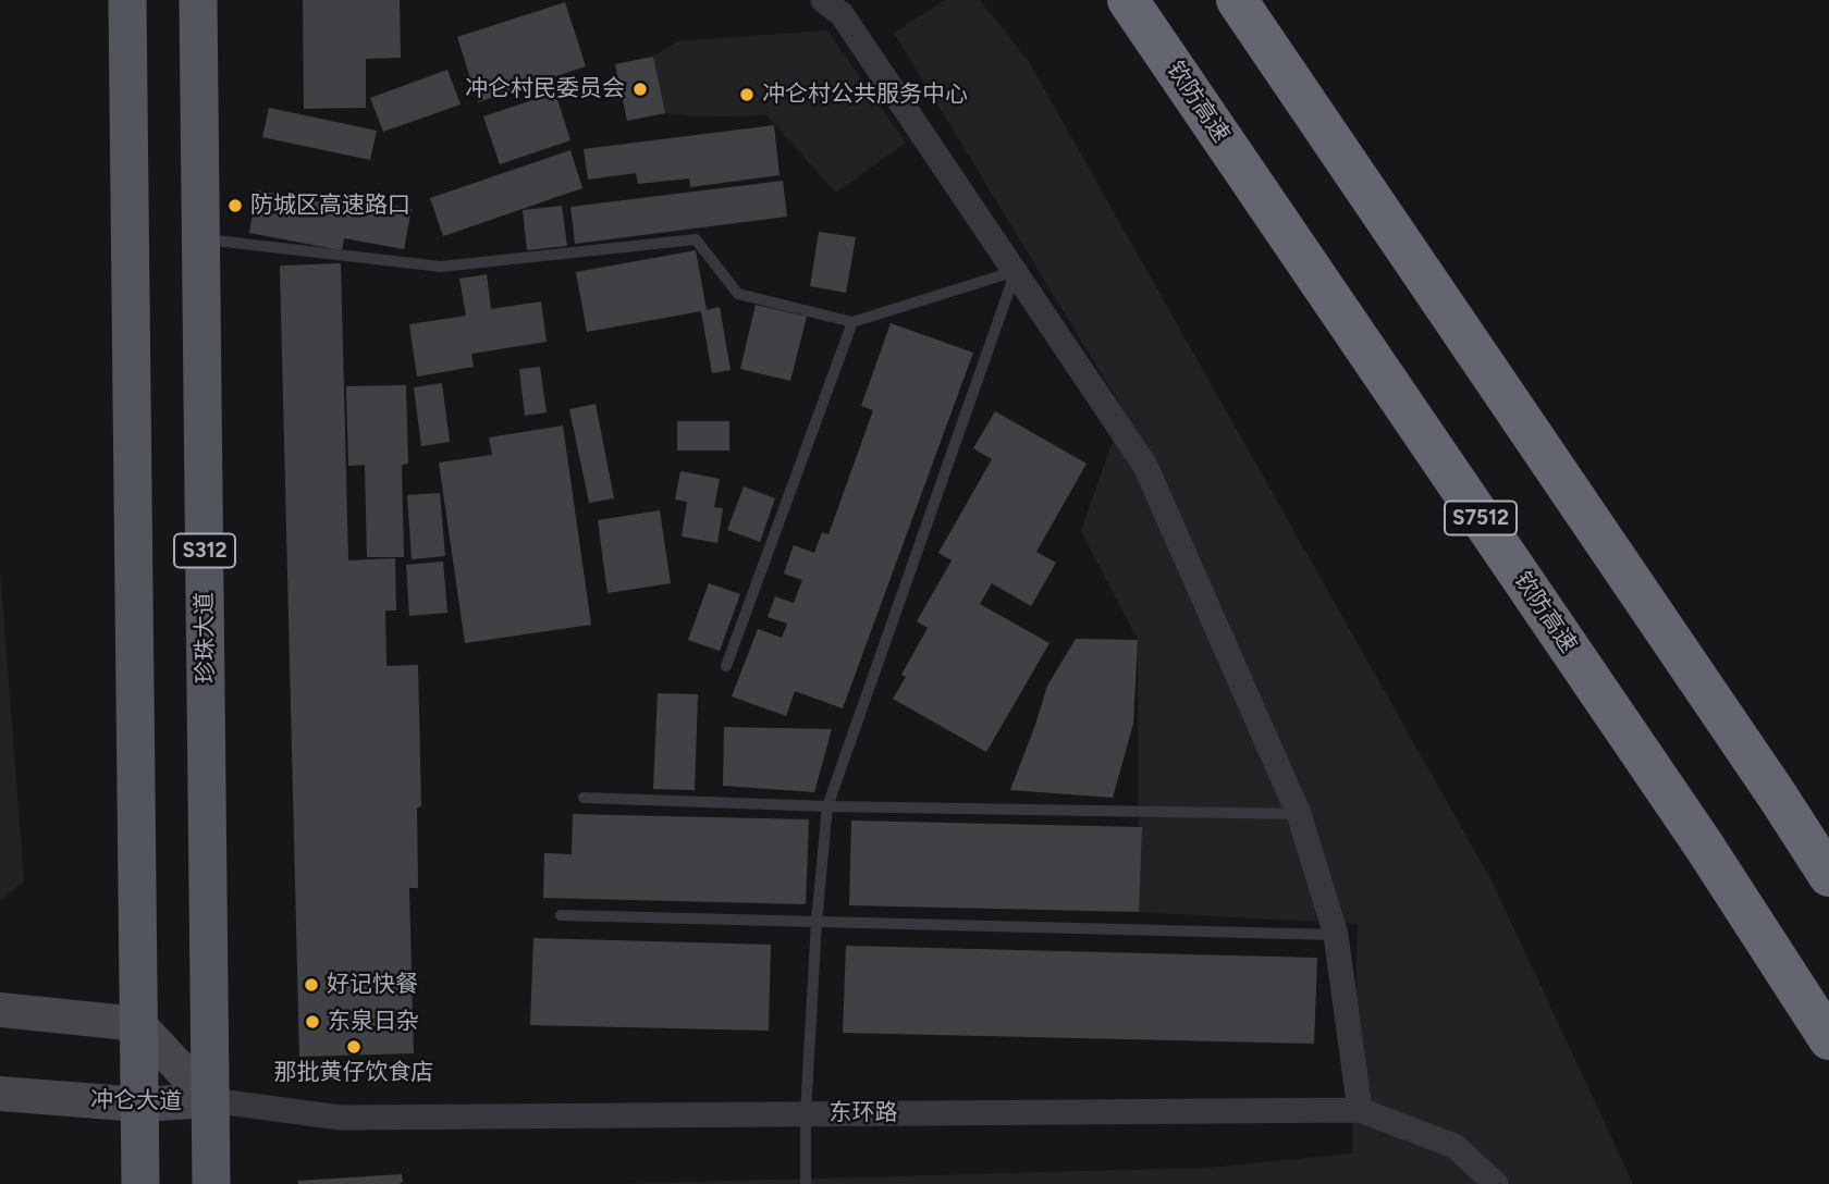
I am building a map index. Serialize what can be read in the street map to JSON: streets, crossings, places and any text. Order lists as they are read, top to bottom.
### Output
{
  "streets": {
    "highway": ["钦防高速", "S7512"],
    "main road": ["S312", "珍珠大道", "冲仑大道"],
    "street": ["东环路"]
  },
  "crossings": [
    ["珍珠大道", "冲仑大道"],
    ["珍珠大道", "东环路"],
    ["冲仑大道", "东环路"]
  ],
  "places": [
    "冲仑村民委员会",
    "冲仑村公共服务中心",
    "防城区高速路口",
    "好记快餐",
    "东泉日杂",
    "那批黄仔饮食店"
  ]
}
